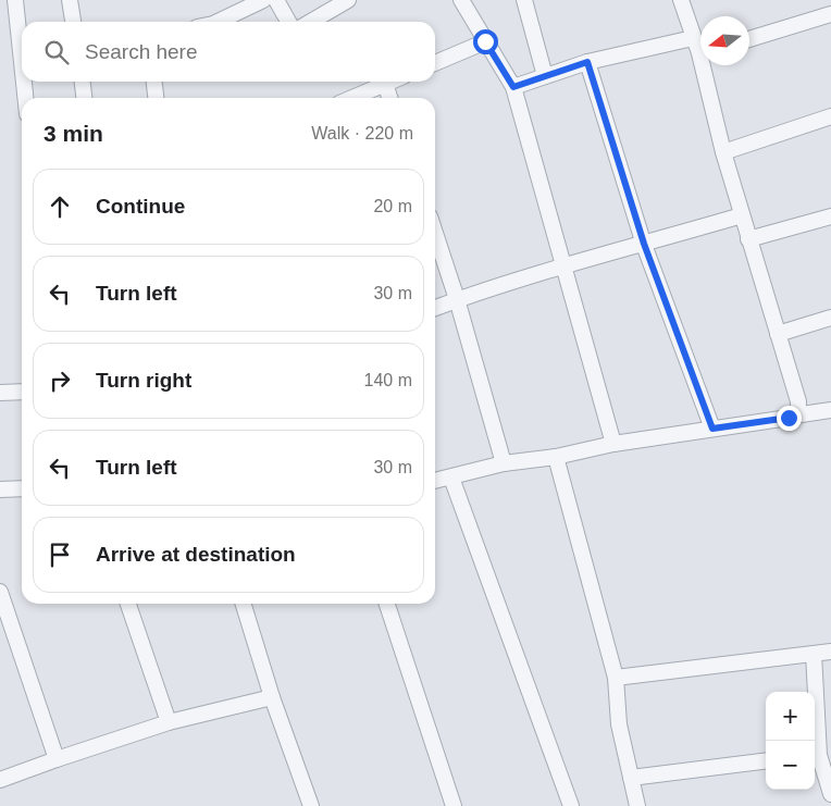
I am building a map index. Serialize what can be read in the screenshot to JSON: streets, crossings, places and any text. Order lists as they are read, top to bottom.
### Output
{
  "north": "left",
  "page": {
    "search": "Search here",
    "heading": ["3 min", "Walk · 220 m"],
    "list": [
      ["Continue", "20 m"],
      ["Turn left", "30 m"],
      ["Turn right", "140 m"],
      ["Turn left", "30 m"],
      "Arrive at destination"
    ],
    "map_buttons": ["+", "−"]
  }
}
